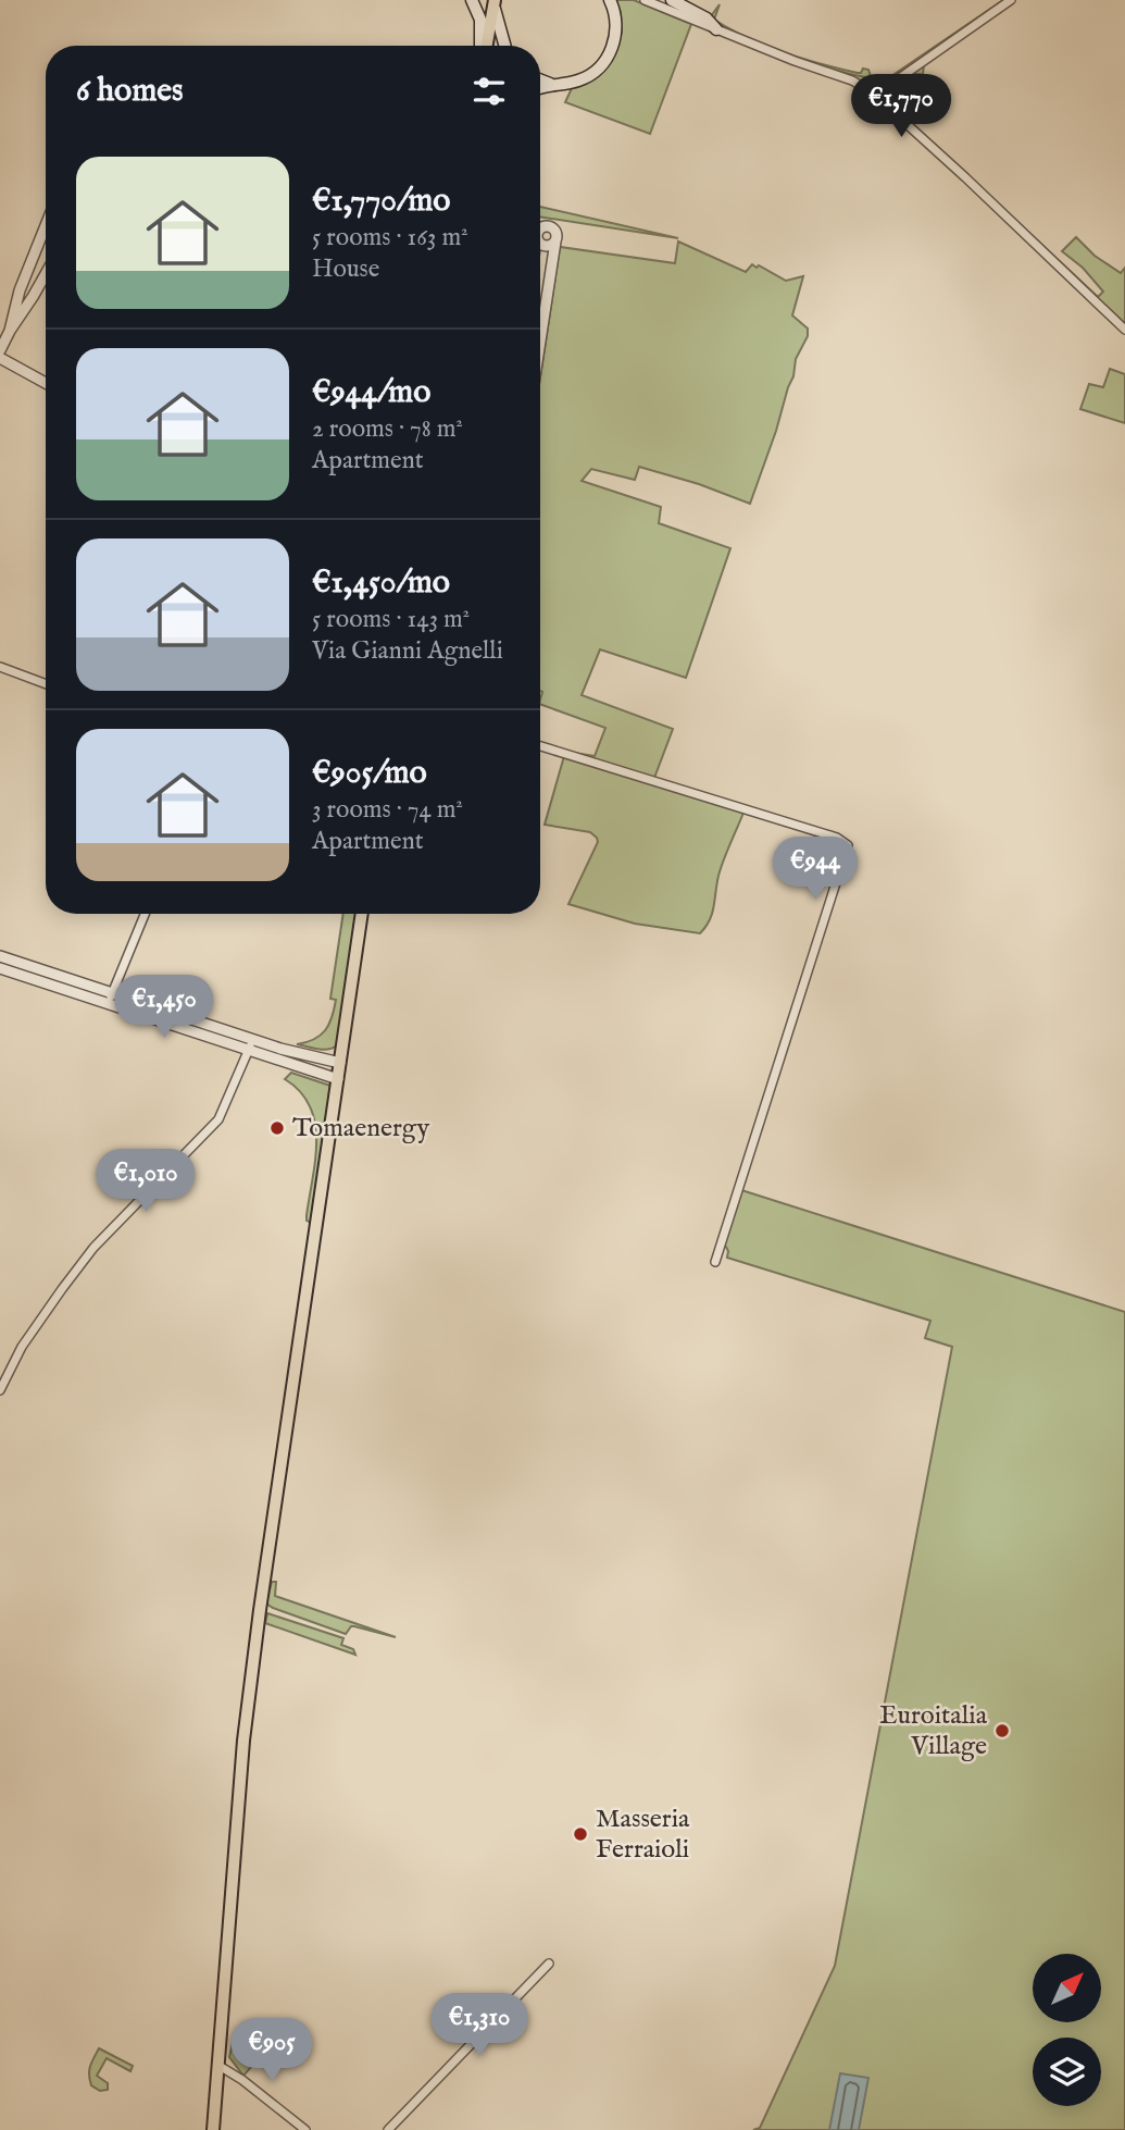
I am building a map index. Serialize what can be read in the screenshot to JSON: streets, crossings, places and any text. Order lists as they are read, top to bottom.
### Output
{
  "places": ["Tomaenergy", "Euroitalia Village", "Masseria Ferraioli"],
  "north": "top right",
  "page": {
    "heading": "6 homes",
    "price": [
      "€1,770",
      "€944",
      "€1,450",
      "€1,010",
      "€1,310",
      "€905"
    ],
    "list": [
      {
        "name": "€1,770/mo",
        "note": "5 rooms · 163 m² · House"
      },
      {
        "name": "€944/mo",
        "note": "2 rooms · 78 m² · Apartment"
      },
      {
        "name": "€1,450/mo",
        "note": "5 rooms · 143 m² · Via Gianni Agnelli"
      },
      {
        "name": "€905/mo",
        "note": "3 rooms · 74 m² · Apartment"
      }
    ]
  }
}
